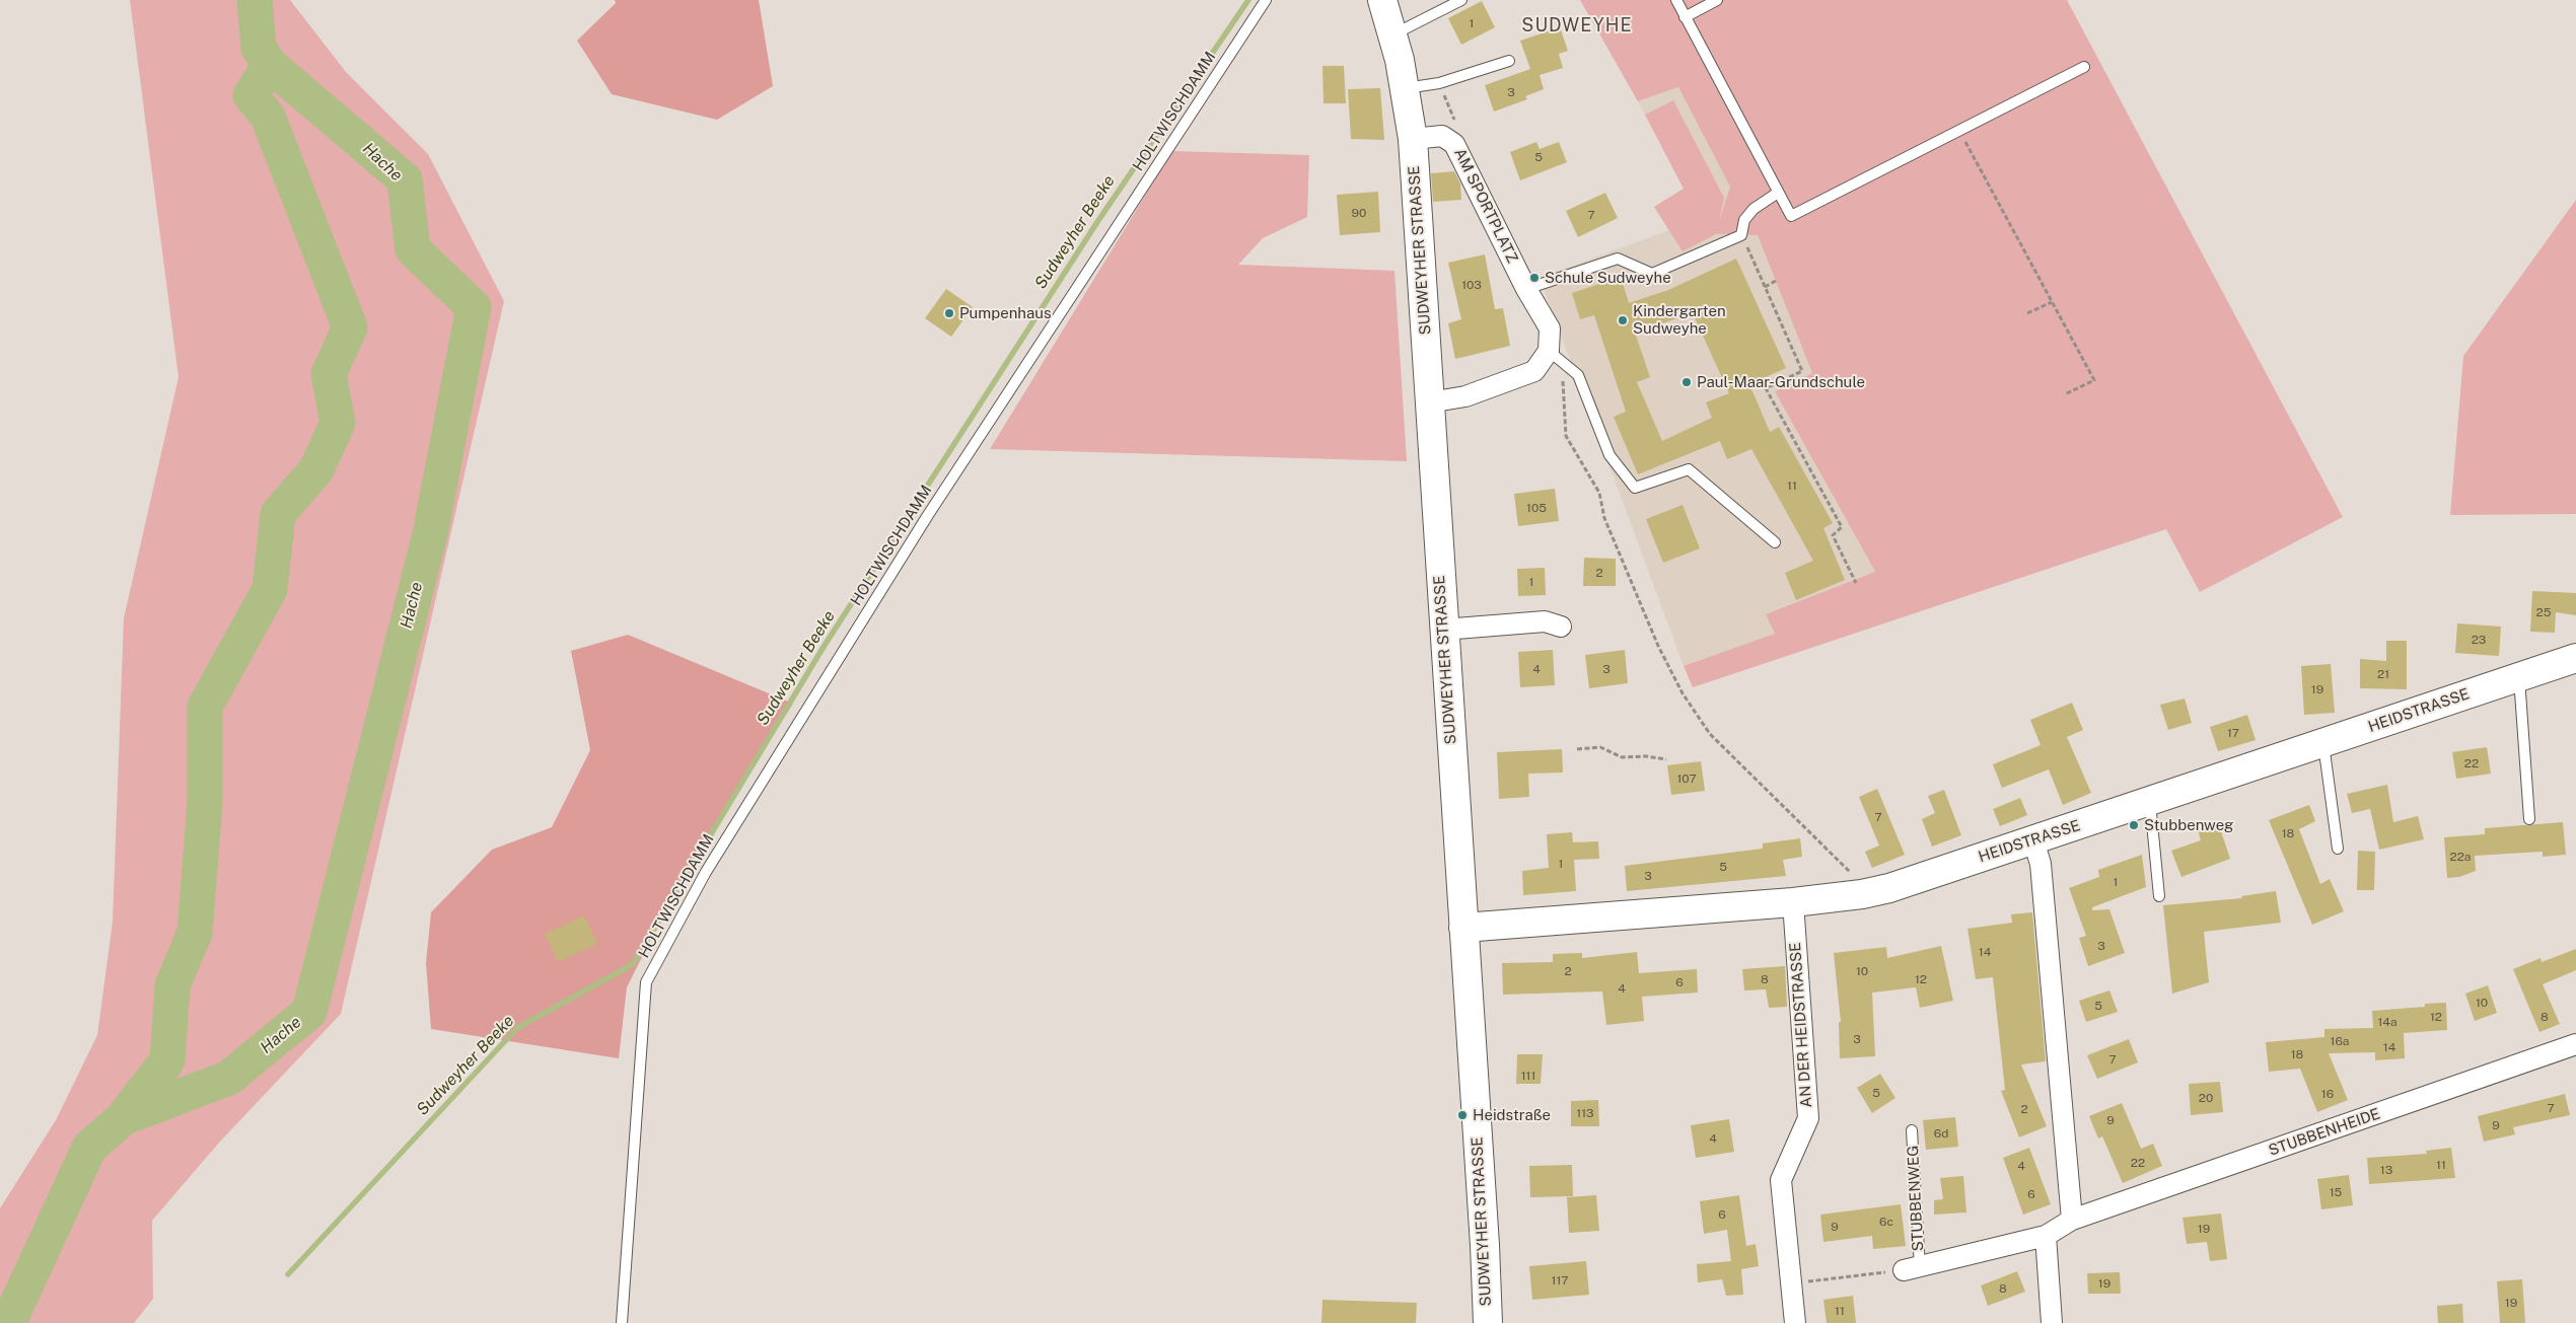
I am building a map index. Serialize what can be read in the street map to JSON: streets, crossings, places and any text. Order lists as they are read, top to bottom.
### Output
{
  "streets": {
    "main road": ["SUDWEYHER STRASSE", "HEIDSTRASSE"],
    "street": [
      "AM SPORTPLATZ",
      "AN DER HEIDSTRASSE",
      "STUBBENHEIDE",
      "STUBBENWEG"
    ],
    "lane": ["HOLTWISCHDAMM"]
  },
  "crossings": [
    ["AM SPORTPLATZ", "SUDWEYHER STRASSE"],
    ["SUDWEYHER STRASSE", "HEIDSTRASSE"],
    ["HEIDSTRASSE", "AN DER HEIDSTRASSE"],
    ["STUBBENHEIDE", "STUBBENWEG"]
  ],
  "districts": ["SUDWEYHE"],
  "water": ["Hache", "Sudweyher Beeke"],
  "places": [
    "Schule Sudweyhe",
    "Pumpenhaus",
    "Kindergarten Sudweyhe",
    "Paul-Maar-Grundschule",
    "Stubbenweg",
    "Heidstraße"
  ],
  "house_numbers": [
    "1",
    "3",
    "5",
    "90",
    "7",
    "103",
    "11",
    "105",
    "2",
    "1",
    "25",
    "23",
    "4",
    "3",
    "21",
    "19",
    "17",
    "22",
    "107",
    "7",
    "18",
    "22a",
    "1",
    "5",
    "3",
    "1",
    "3",
    "14",
    "2",
    "10",
    "8",
    "12",
    "6",
    "4",
    "10",
    "5",
    "12",
    "8",
    "14a",
    "3",
    "16a",
    "14",
    "18",
    "7",
    "111",
    "5",
    "16",
    "20",
    "7",
    "2",
    "113",
    "9",
    "9",
    "6d",
    "4",
    "22",
    "11",
    "4",
    "13",
    "15",
    "6",
    "6",
    "6c",
    "9",
    "19",
    "117",
    "19",
    "8",
    "19",
    "11"
  ]
}
